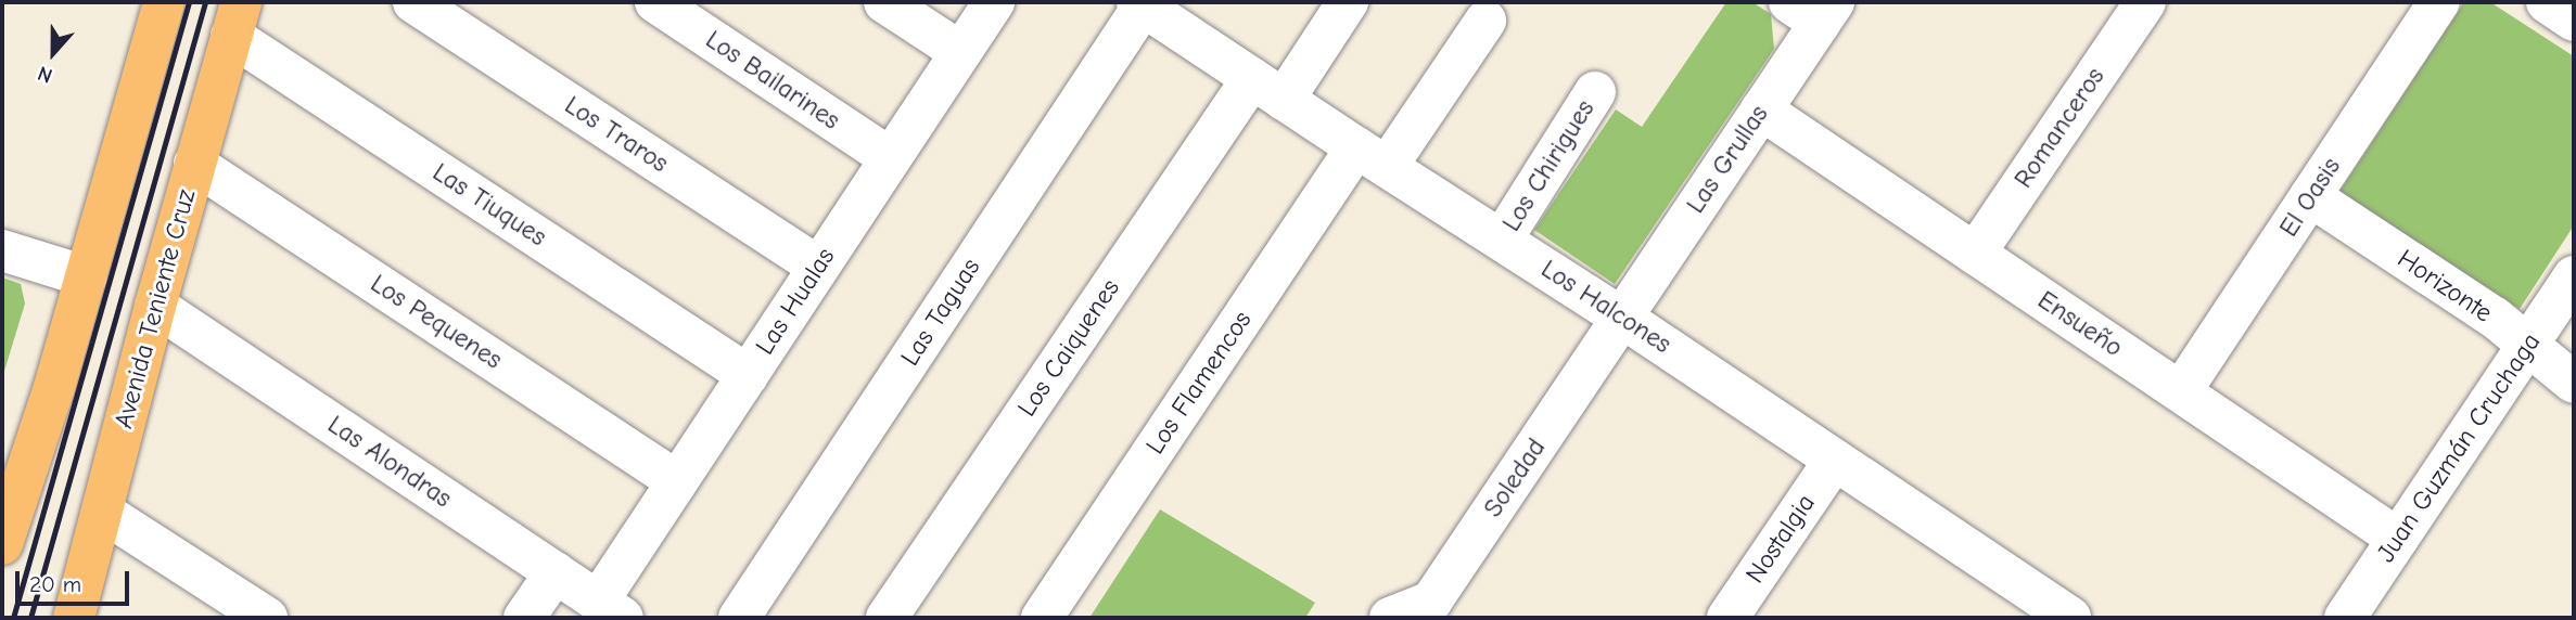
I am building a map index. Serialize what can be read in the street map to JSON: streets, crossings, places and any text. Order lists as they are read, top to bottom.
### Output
{
  "streets": {
    "main road": ["Avenida Teniente Cruz"],
    "street": [
      "Los Bailarines",
      "Romanceros",
      "Los Traros",
      "Las Grullas",
      "Los Chirigues",
      "El Oasis",
      "Las Tiuques",
      "Horizonte",
      "Las Hualas",
      "Los Halcones",
      "Las Taguas",
      "Los Pequenes",
      "Ensueño",
      "Los Caiquenes",
      "Los Flamencos",
      "Juan Guzmán Cruchaga",
      "Las Alondras",
      "Soledad",
      "Nostalgia"
    ]
  },
  "crossings": [
    ["Los Bailarines", "Las Hualas"],
    ["Romanceros", "Ensueño"],
    ["Los Traros", "Las Hualas"],
    ["Las Grullas", "Los Halcones"],
    ["Las Grullas", "Ensueño"],
    ["Las Grullas", "Soledad"],
    ["Los Chirigues", "Los Halcones"],
    ["El Oasis", "Horizonte"],
    ["El Oasis", "Ensueño"],
    ["Las Tiuques", "Las Hualas"],
    ["Las Tiuques", "Avenida Teniente Cruz"],
    ["Horizonte", "Juan Guzmán Cruchaga"],
    ["Las Hualas", "Los Pequenes"],
    ["Las Hualas", "Las Alondras"],
    ["Los Halcones", "Las Taguas"],
    ["Los Halcones", "Los Caiquenes"],
    ["Los Halcones", "Los Flamencos"],
    ["Los Halcones", "Soledad"],
    ["Los Halcones", "Nostalgia"],
    ["Avenida Teniente Cruz", "Los Pequenes"],
    ["Avenida Teniente Cruz", "Las Alondras"],
    ["Ensueño", "Juan Guzmán Cruchaga"]
  ],
  "scale_bar": "20 m",
  "north": "bottom"
}
